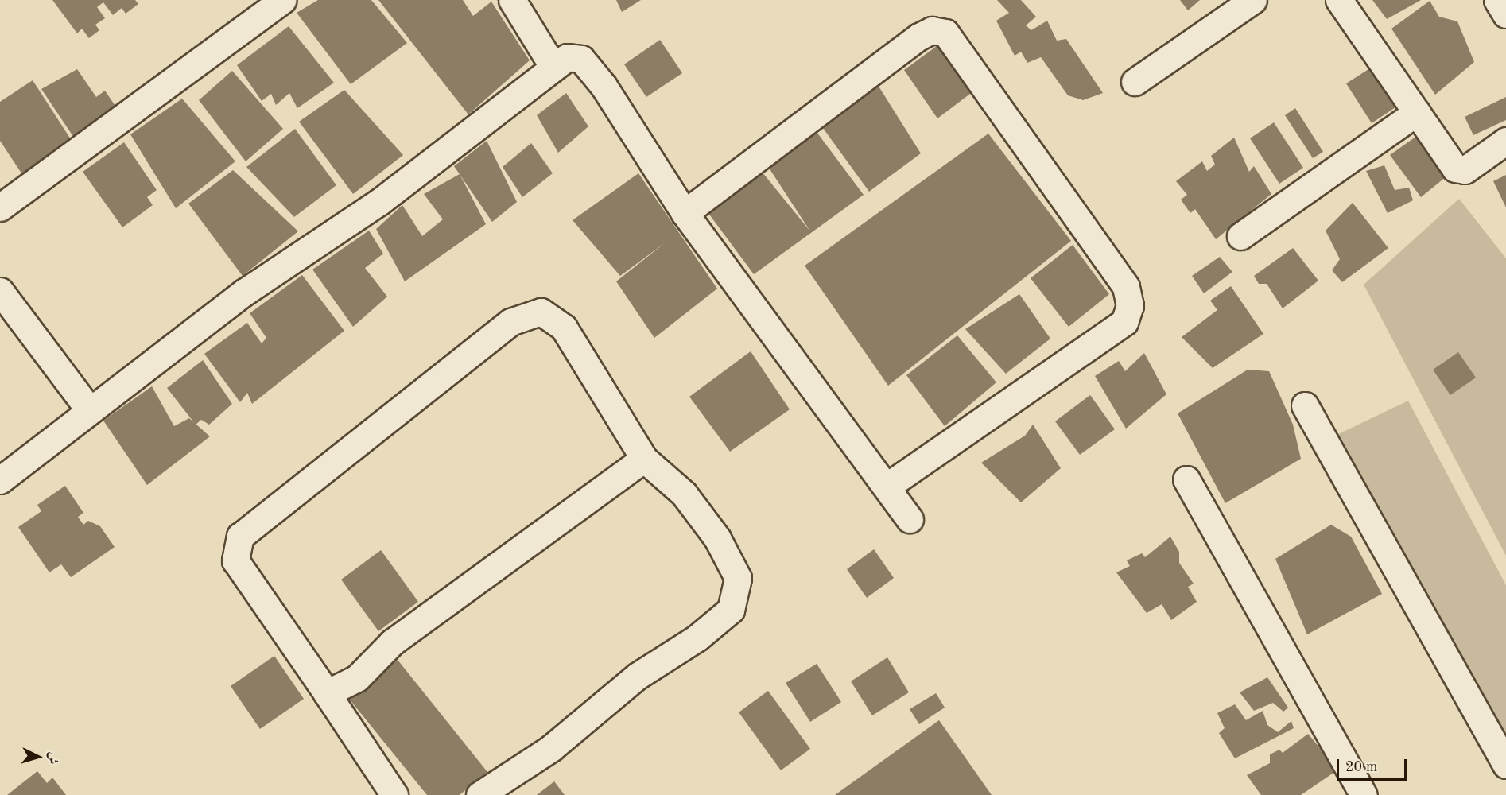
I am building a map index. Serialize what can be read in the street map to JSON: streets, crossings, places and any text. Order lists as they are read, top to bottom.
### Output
{
  "scale_bar": "20 m",
  "north": "right"
}
